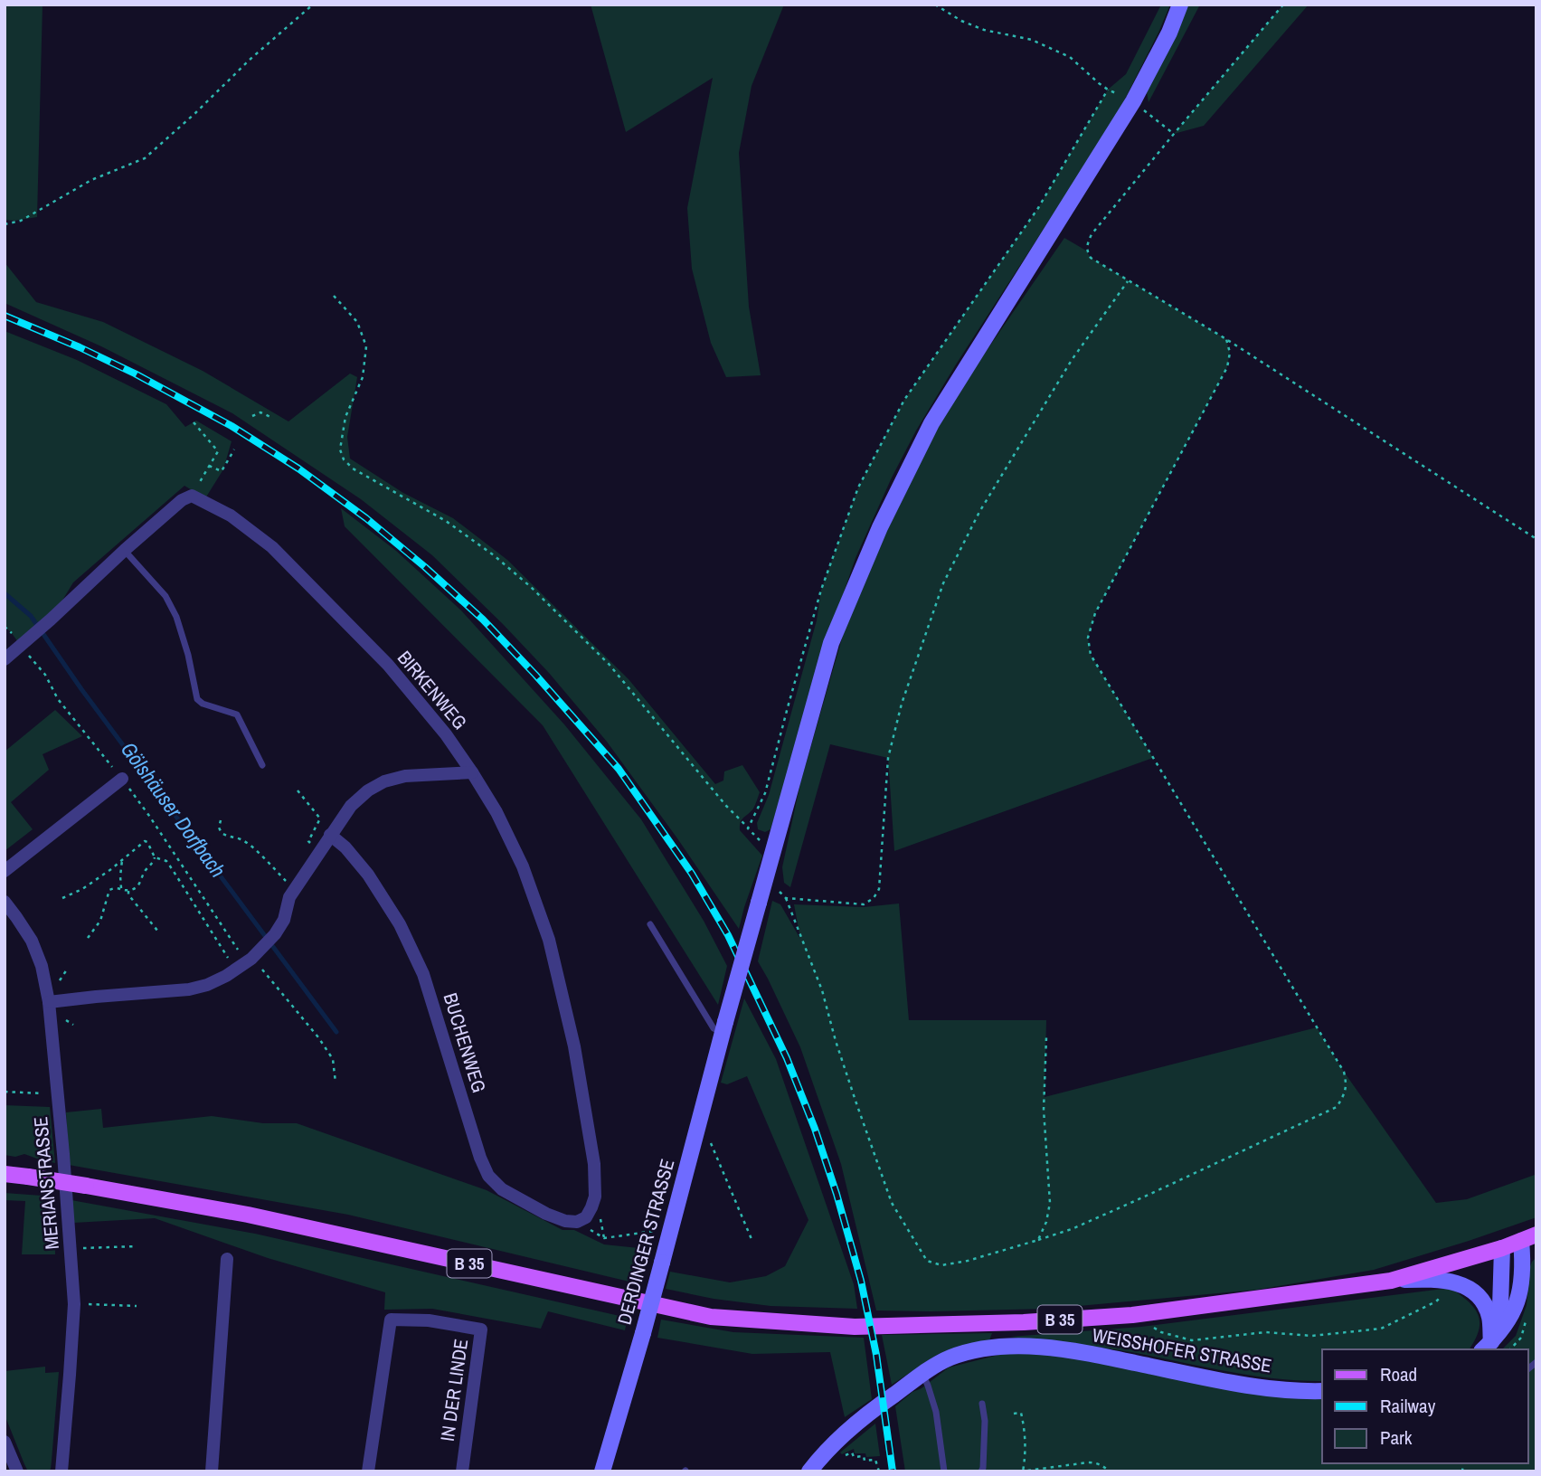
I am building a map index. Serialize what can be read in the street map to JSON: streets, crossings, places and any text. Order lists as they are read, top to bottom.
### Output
{
  "streets": {
    "main road": ["DERDINGER STRASSE", "B 35", "WEISSHOFER STRASSE"],
    "street": [
      "BIRKENWEG",
      "BUCHENWEG",
      "MERIANSTRASSE",
      "IN DER LINDE"
    ]
  },
  "crossings": [
    ["BIRKENWEG", "BUCHENWEG"]
  ],
  "water": ["Gölshäuser Dorfbach"],
  "legend": ["Road", "Railway", "Park"]
}
